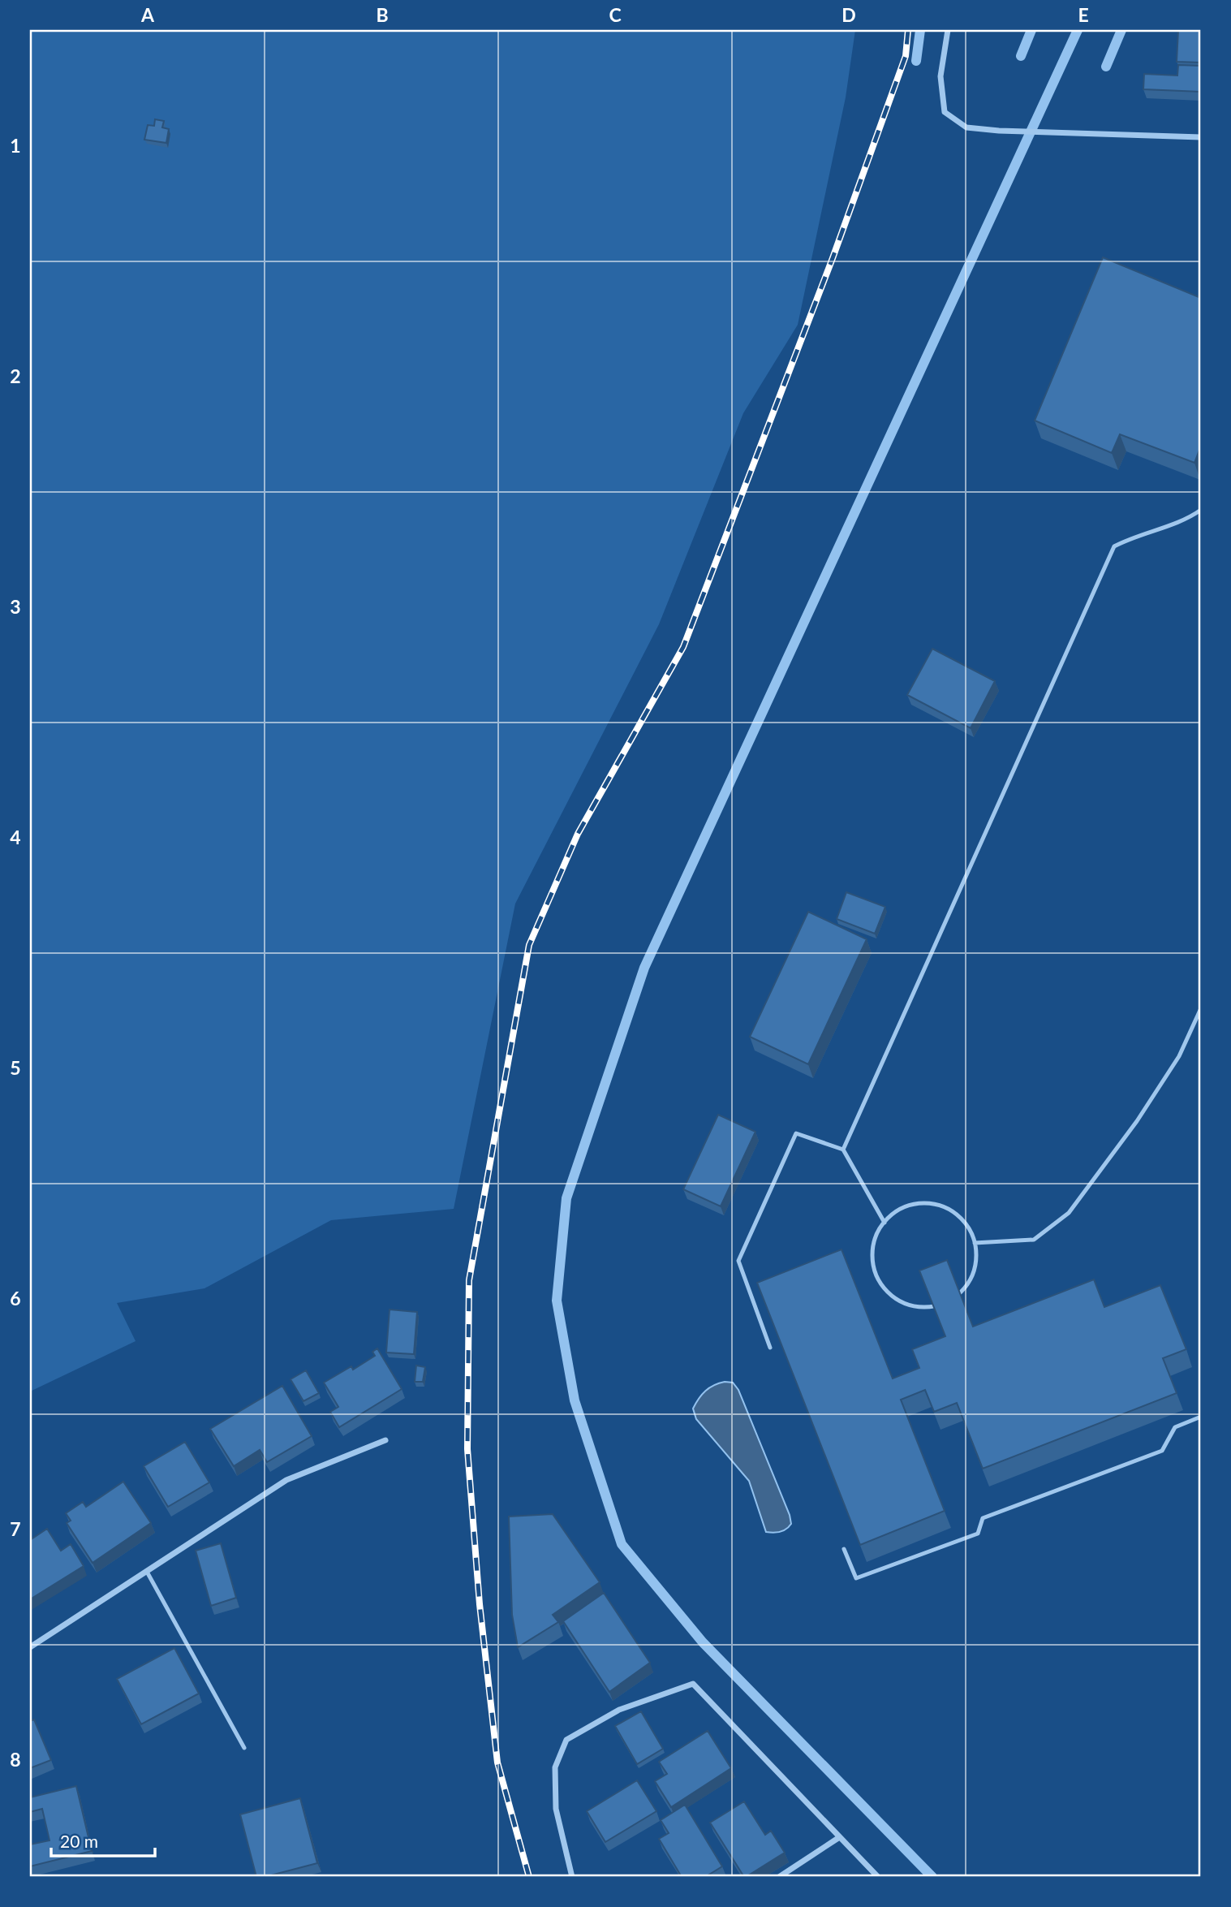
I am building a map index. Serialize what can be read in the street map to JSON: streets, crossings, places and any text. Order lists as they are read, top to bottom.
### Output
{
  "scale_bar": "20 m",
  "grid": {
    "columns": [
      "A",
      "B",
      "C",
      "D",
      "E"
    ],
    "rows": [
      "1",
      "2",
      "3",
      "4",
      "5",
      "6",
      "7",
      "8"
    ]
  }
}
